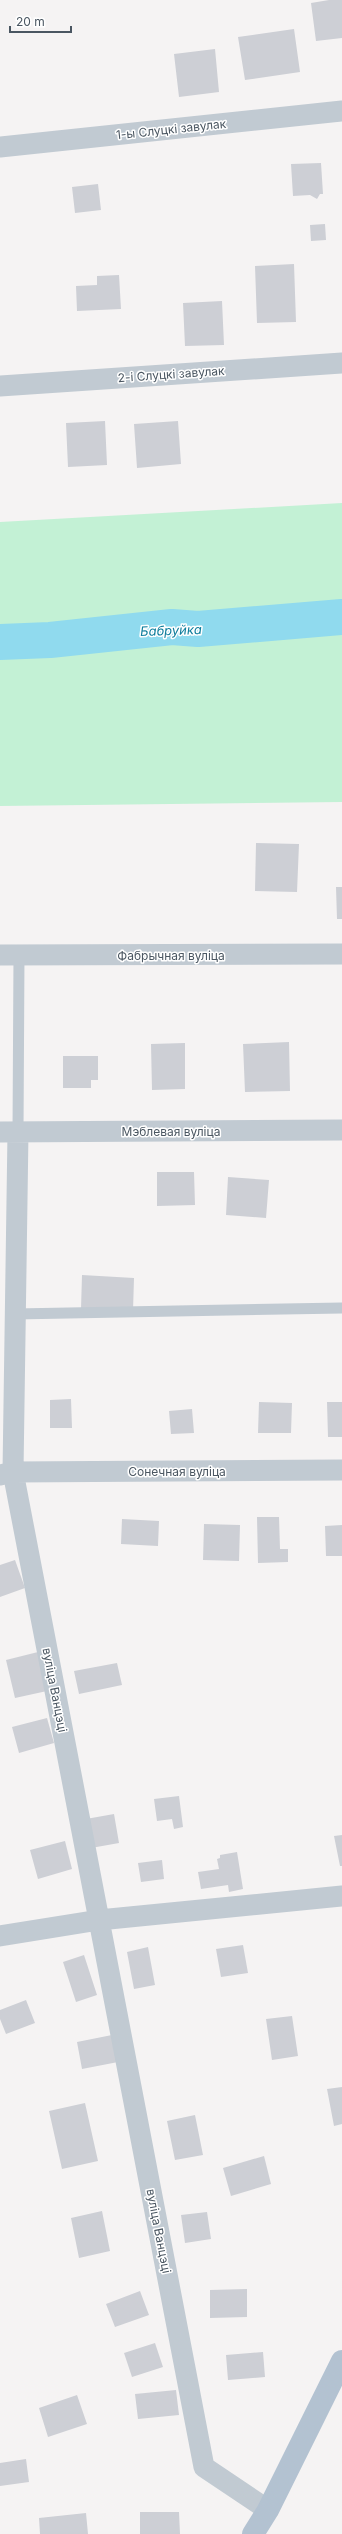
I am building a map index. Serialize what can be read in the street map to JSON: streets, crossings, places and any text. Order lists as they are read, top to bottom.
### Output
{
  "streets": {
    "street": [
      "1-ы Слуцкі завулак",
      "2-і Слуцкі завулак",
      "Фабрычная вуліца",
      "Мэблевая вуліца",
      "Сонечная вуліца",
      "вуліца Ванцэці"
    ]
  },
  "crossings": [
    ["Мэблевая вуліца", "вуліца Ванцэці"],
    ["Сонечная вуліца", "вуліца Ванцэці"]
  ],
  "water": ["Бабруйка"],
  "scale_bar": "20 m"
}
